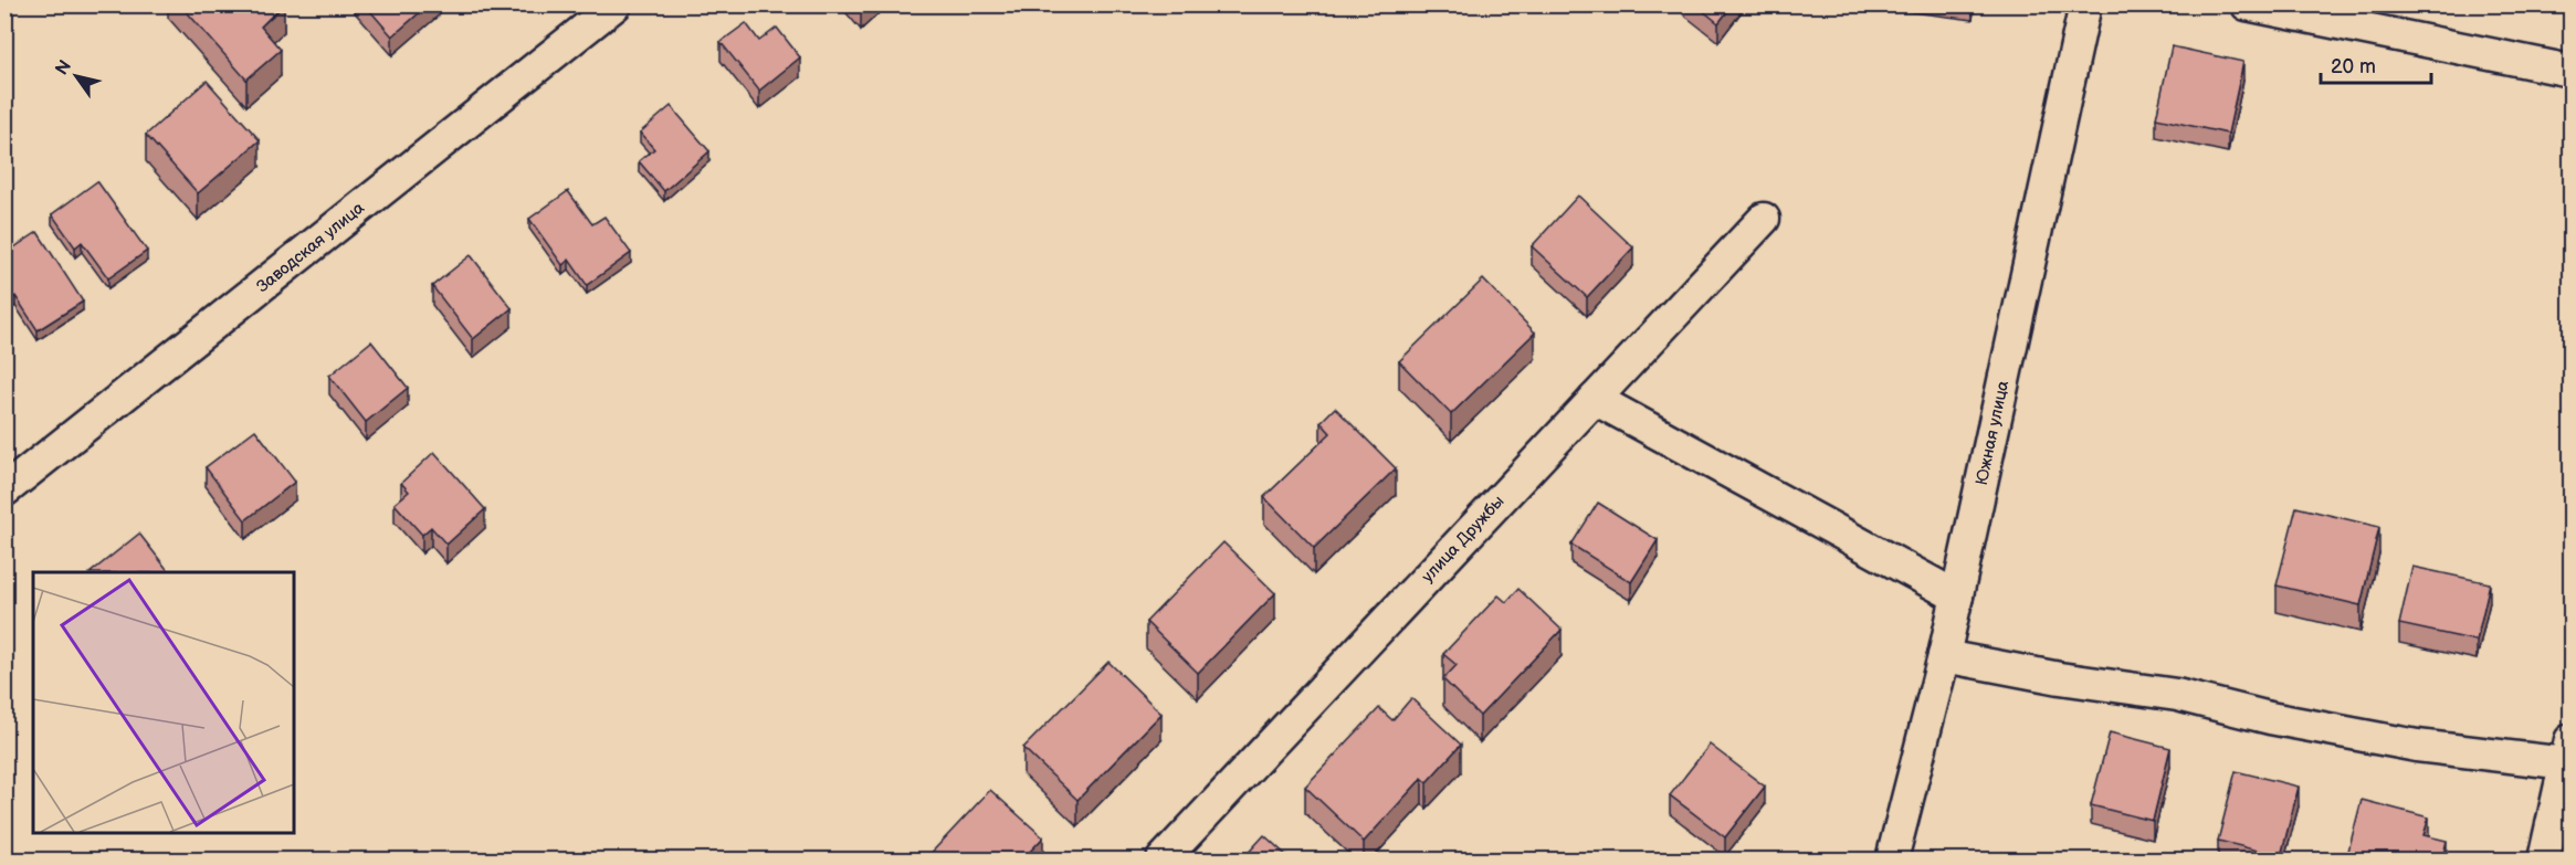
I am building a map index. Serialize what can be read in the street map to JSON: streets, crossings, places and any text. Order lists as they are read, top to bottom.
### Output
{
  "streets": {
    "street": ["Заводская улица", "Южная улица", "улица Дружбы"]
  },
  "scale_bar": "20 m",
  "north": "top left"
}
